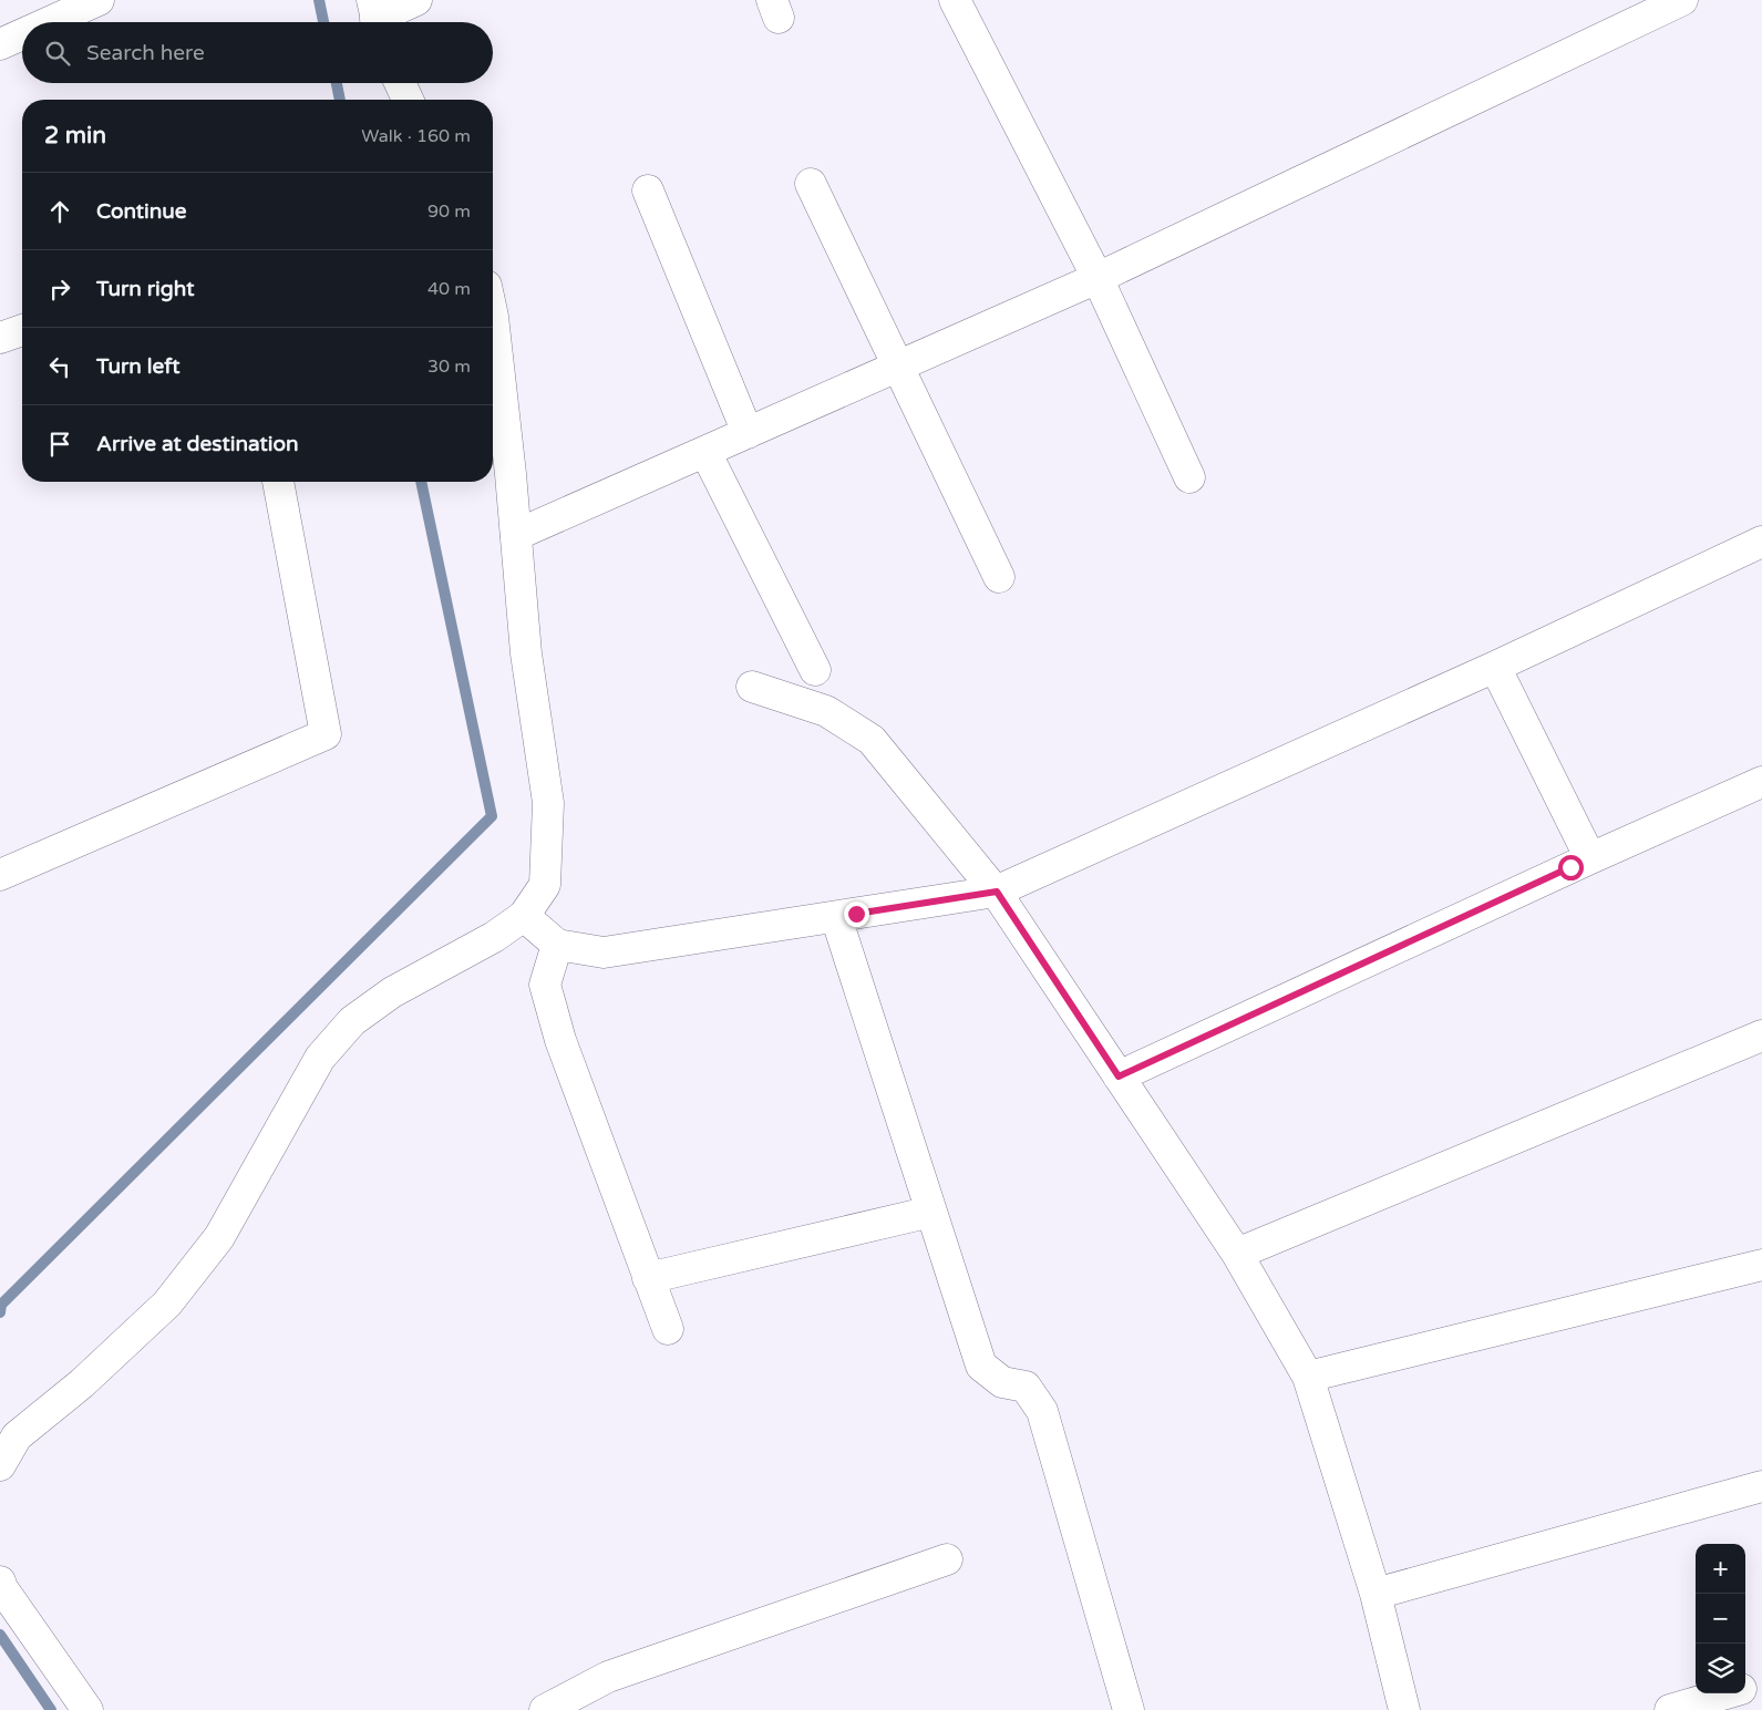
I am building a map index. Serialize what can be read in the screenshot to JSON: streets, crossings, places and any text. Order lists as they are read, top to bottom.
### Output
{
  "page": {
    "search": "Search here",
    "heading": ["2 min", "Walk · 160 m"],
    "list": [
      ["Continue", "90 m"],
      ["Turn right", "40 m"],
      ["Turn left", "30 m"],
      "Arrive at destination"
    ],
    "map_buttons": ["+", "−"]
  }
}
